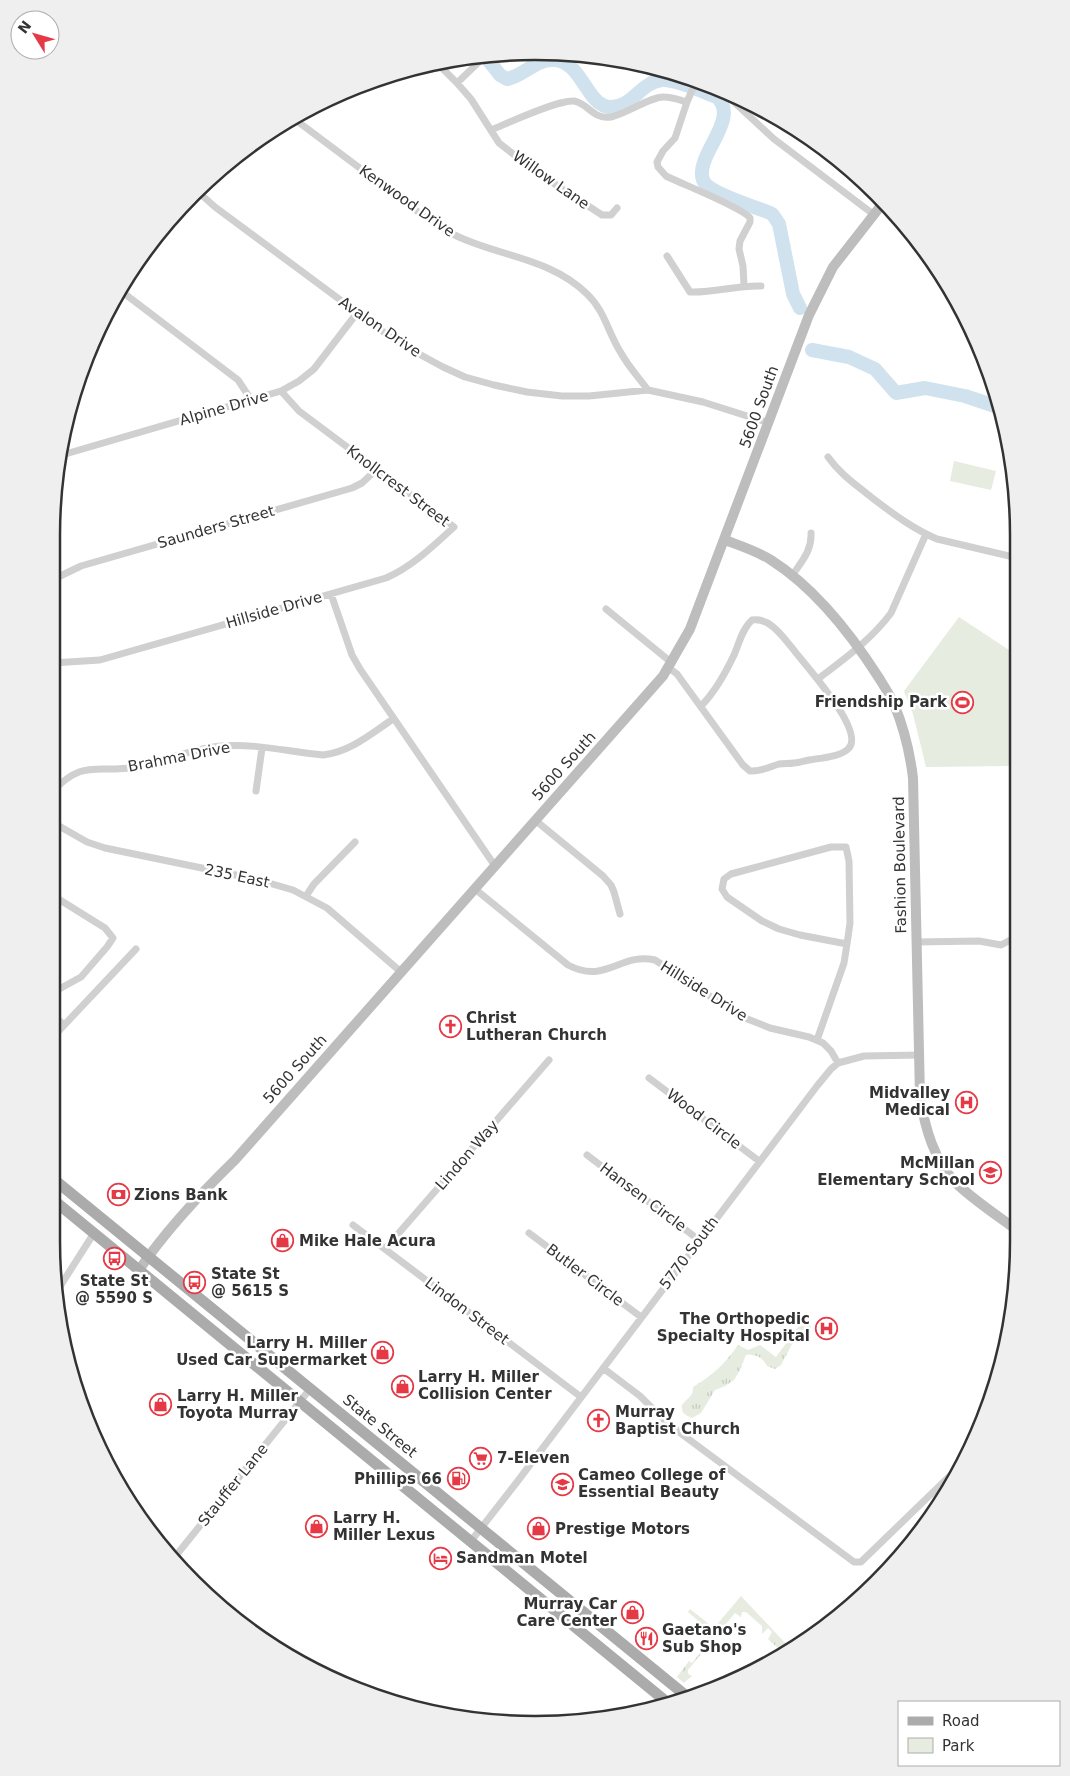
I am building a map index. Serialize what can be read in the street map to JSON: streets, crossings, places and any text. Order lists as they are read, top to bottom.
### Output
{
  "streets": {
    "main road": ["State Street"],
    "street": [
      "Willow Lane",
      "Kenwood Drive",
      "Avalon Drive",
      "5600 South",
      "Alpine Drive",
      "Knollcrest Street",
      "Saunders Street",
      "Hillside Drive",
      "Brahma Drive",
      "Fashion Boulevard",
      "235 East",
      "Wood Circle",
      "Lindon Way",
      "Hansen Circle",
      "5770 South",
      "Butler Circle",
      "Lindon Street",
      "Stauffer Lane"
    ]
  },
  "crossings": [
    ["Kenwood Drive", "Avalon Drive"],
    ["Avalon Drive", "5600 South"],
    ["Avalon Drive", "Alpine Drive"],
    ["5600 South", "Hillside Drive"],
    ["5600 South", "Fashion Boulevard"],
    ["5600 South", "235 East"],
    ["5600 South", "State Street"],
    ["Alpine Drive", "Knollcrest Street"],
    ["Knollcrest Street", "Saunders Street"],
    ["Knollcrest Street", "Hillside Drive"],
    ["Hillside Drive", "Brahma Drive"],
    ["Wood Circle", "5770 South"],
    ["Lindon Way", "Lindon Street"],
    ["Hansen Circle", "5770 South"],
    ["5770 South", "Butler Circle"],
    ["5770 South", "Lindon Street"],
    ["5770 South", "State Street"],
    ["State Street", "Stauffer Lane"]
  ],
  "places": {
    "sports": ["Friendship Park"],
    "church": ["Christ Lutheran Church", "Murray Baptist Church"],
    "hospital": ["Midvalley Medical", "The Orthopedic Specialty Hospital"],
    "school or university": ["McMillan Elementary School", "Cameo College of Essential Beauty"],
    "bank": ["Zions Bank"],
    "shop": [
      "Mike Hale Acura",
      "Larry H. Miller Used Car Supermarket",
      "Larry H. Miller Collision Center",
      "Larry H. Miller Toyota Murray",
      "Larry H. Miller Lexus",
      "Prestige Motors",
      "Murray Car Care Center"
    ],
    "bus stop": ["State St @ 5590 S", "State St @ 5615 S"],
    "supermarket": ["7-Eleven"],
    "fuel station": ["Phillips 66"],
    "hotel": ["Sandman Motel"],
    "restaurant": ["Gaetano's Sub Shop"]
  },
  "legend": ["Road", "Park"],
  "north": "top left"
}
